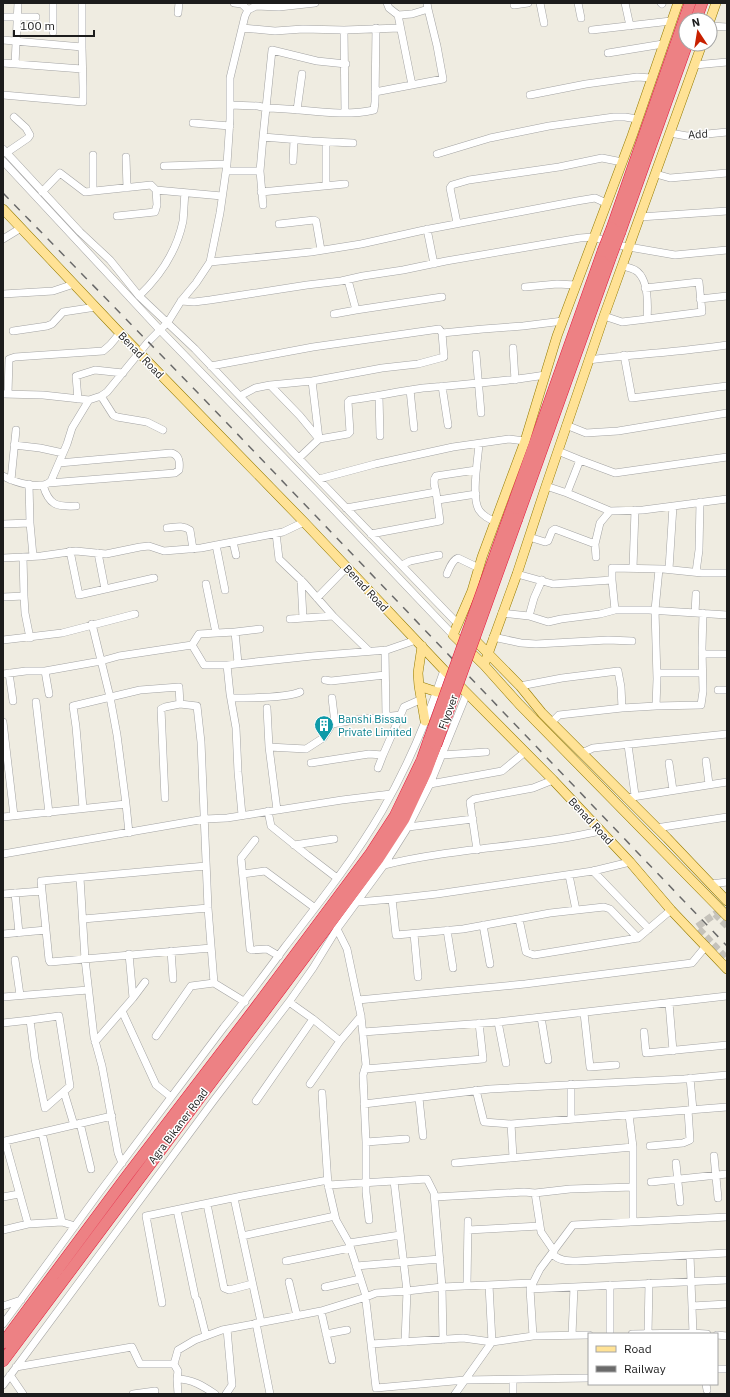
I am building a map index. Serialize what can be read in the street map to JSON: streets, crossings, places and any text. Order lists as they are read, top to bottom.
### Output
{
  "streets": {
    "highway": ["Flyover", "Agra Bikaner Road"],
    "main road": ["Benad Road"],
    "street": ["Add"]
  },
  "crossings": [
    ["Flyover", "Agra Bikaner Road"]
  ],
  "places": {
    "building": ["Banshi Bissau Private Limited"]
  },
  "legend": ["Road", "Railway"],
  "scale_bar": "100 m",
  "north": "top"
}
